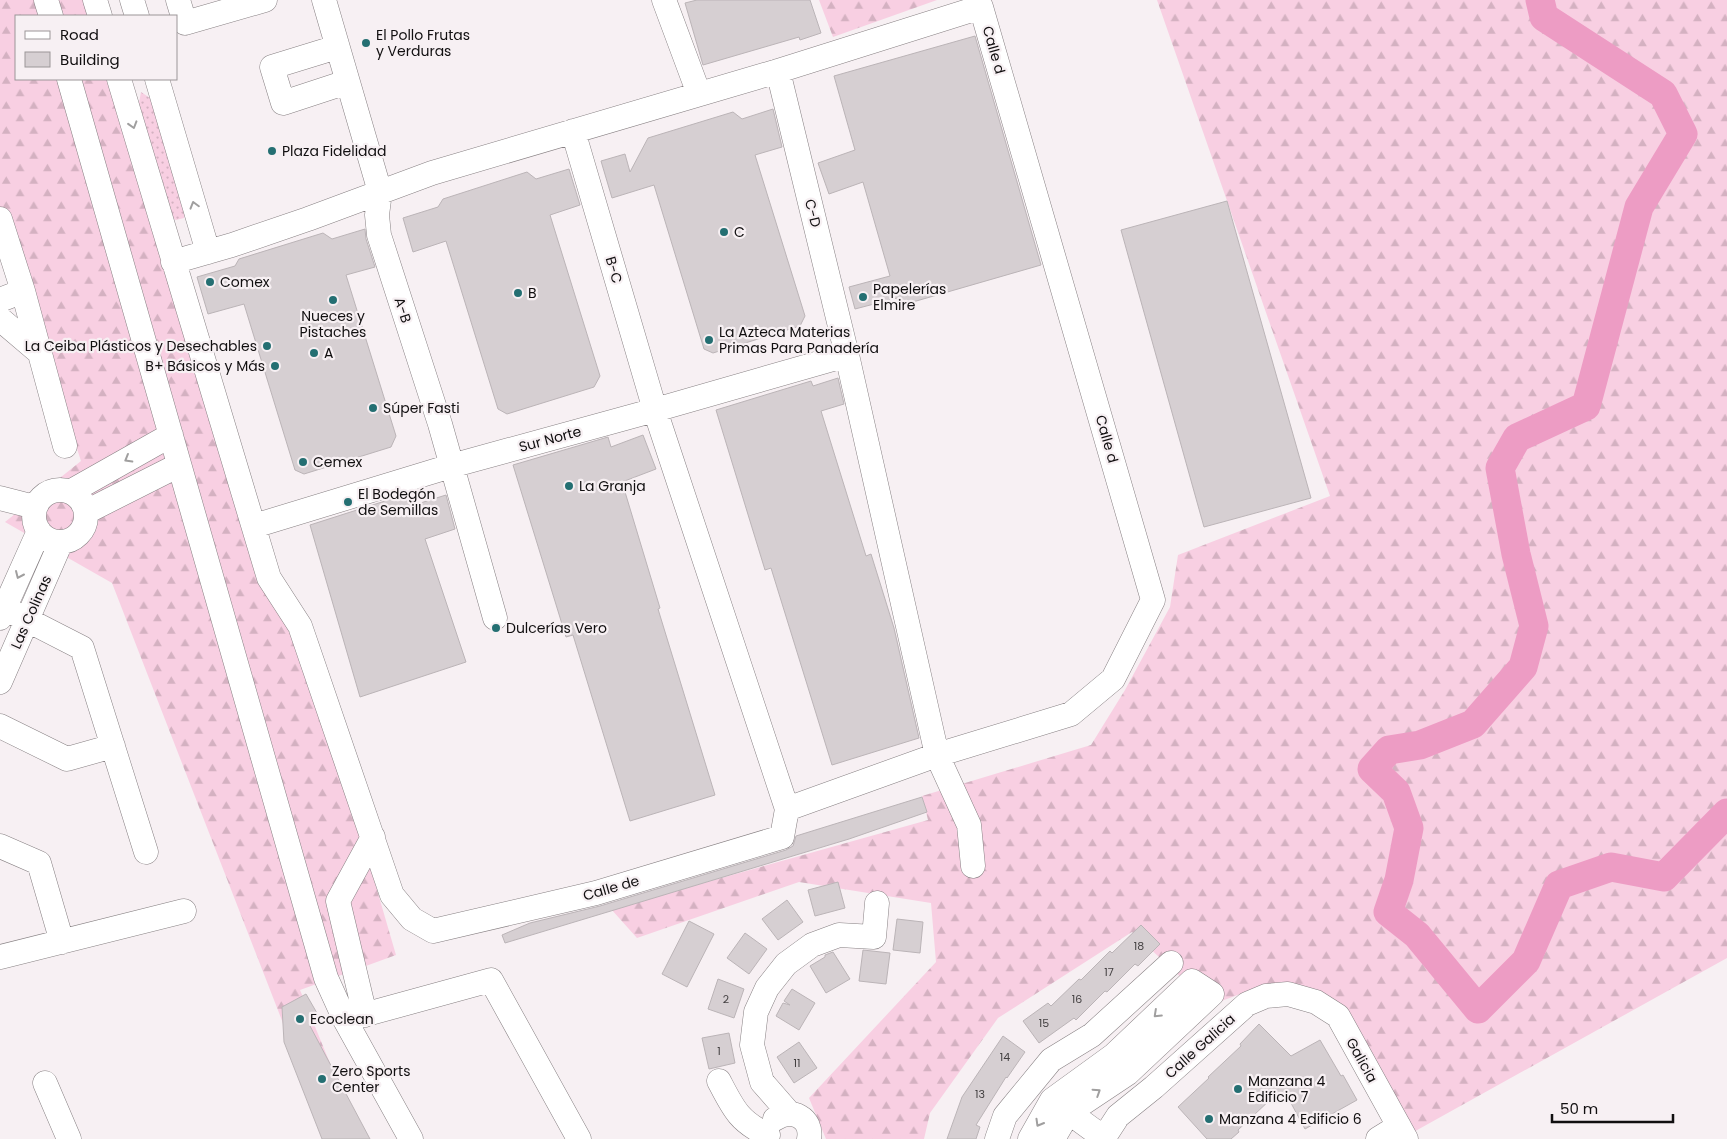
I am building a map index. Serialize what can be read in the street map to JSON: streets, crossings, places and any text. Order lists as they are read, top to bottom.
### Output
{
  "streets": {
    "street": [
      "Calle d",
      "C-D",
      "B-C",
      "A-B",
      "Sur Norte",
      "Las Colinas",
      "Calle de",
      "Calle Galicia",
      "Galicia"
    ]
  },
  "crossings": [
    ["Calle d", "C-D"],
    ["Calle d", "B-C"],
    ["Calle d", "Calle de"],
    ["C-D", "Sur Norte"],
    ["B-C", "Sur Norte"],
    ["B-C", "Calle de"],
    ["A-B", "Sur Norte"],
    ["Calle Galicia", "Galicia"]
  ],
  "places": [
    "El Pollo Frutas y Verduras",
    "Plaza Fidelidad",
    "C",
    "Comex",
    "B",
    "Papelerías Elmire",
    "Nueces y Pistaches",
    "La Azteca Materias Primas Para Panadería",
    "La Ceiba Plásticos y Desechables",
    "A",
    "B+ Básicos y Más",
    "Súper Fasti",
    "Cemex",
    "La Granja",
    "El Bodegón de Semillas",
    "Dulcerías Vero",
    "Ecoclean",
    "Zero Sports Center",
    "Manzana 4 Edificio 7",
    "Manzana 4 Edificio 6"
  ],
  "house_numbers": [
    "18",
    "17",
    "2",
    "16",
    "15",
    "1",
    "14",
    "11",
    "13"
  ],
  "legend": ["Road", "Building"],
  "scale_bar": "50 m"
}
